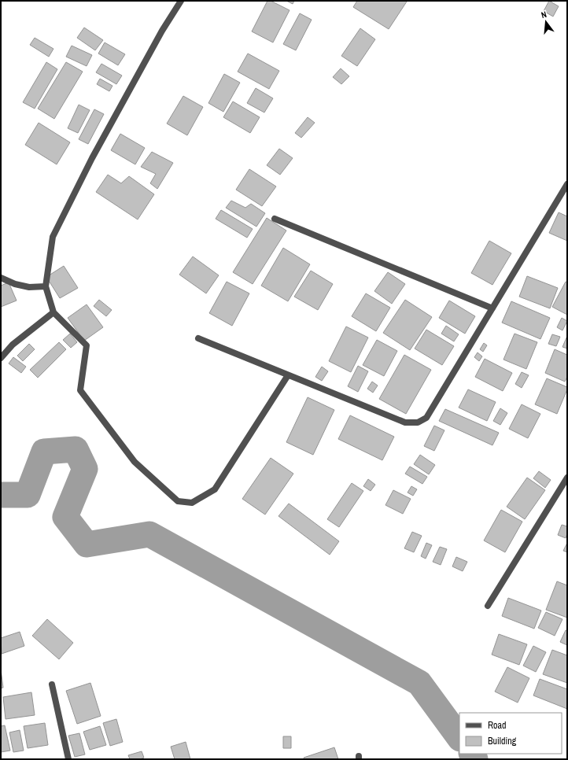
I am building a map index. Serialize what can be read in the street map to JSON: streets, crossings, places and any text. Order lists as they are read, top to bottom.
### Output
{
  "legend": ["Road", "Building"],
  "north": "top"
}
